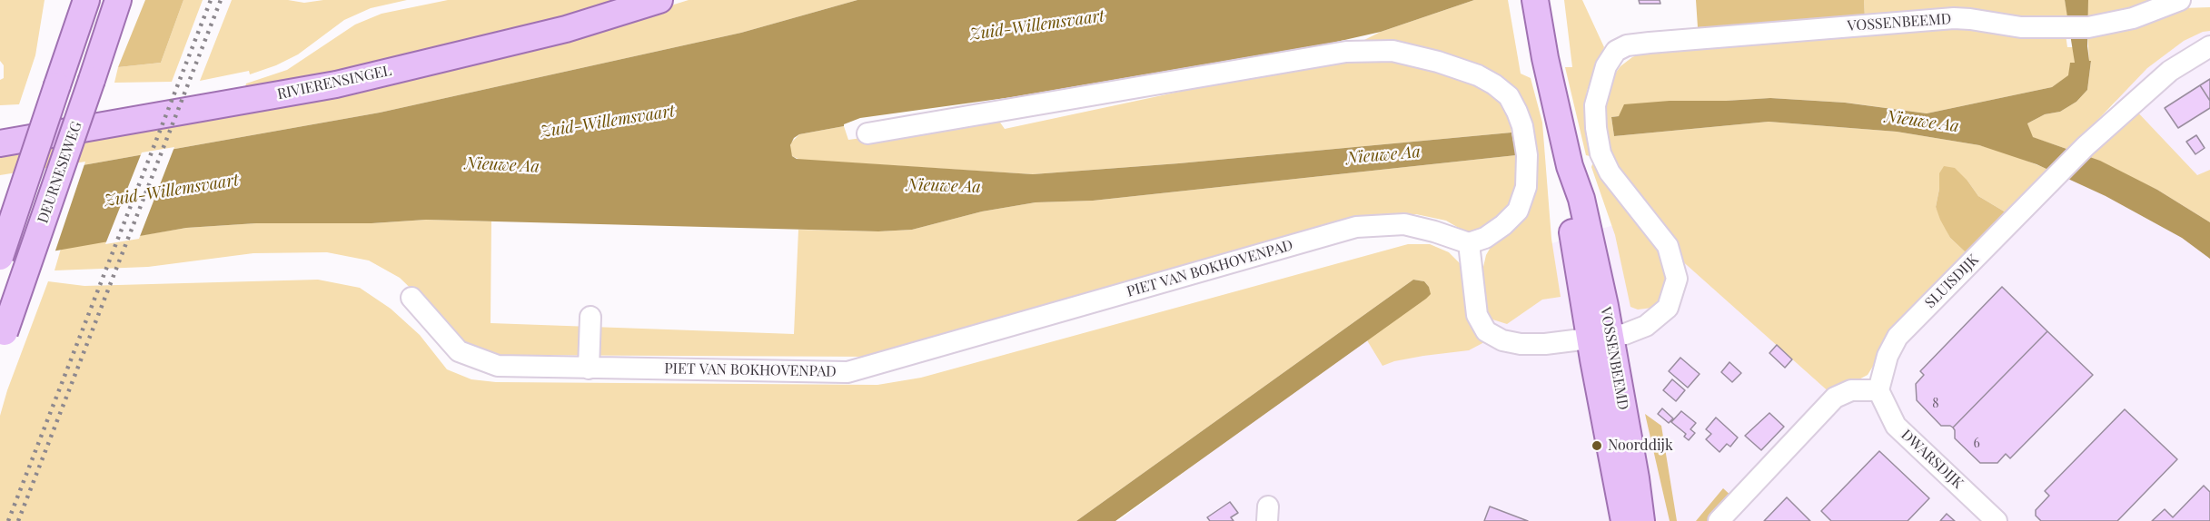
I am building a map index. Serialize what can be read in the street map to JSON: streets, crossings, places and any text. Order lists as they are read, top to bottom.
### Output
{
  "streets": {
    "main road": ["VOSSENBEEMD", "RIVIERENSINGEL", "DEURNESEWEG"],
    "street": ["PIET VAN BOKHOVENPAD", "SLUISDIJK", "DWARSDIJK"]
  },
  "crossings": [
    ["SLUISDIJK", "DWARSDIJK"]
  ],
  "water": ["Zuid-Willemsvaart", "Nieuwe Aa"],
  "places": ["Noorddijk"],
  "house_numbers": ["8", "6"]
}
